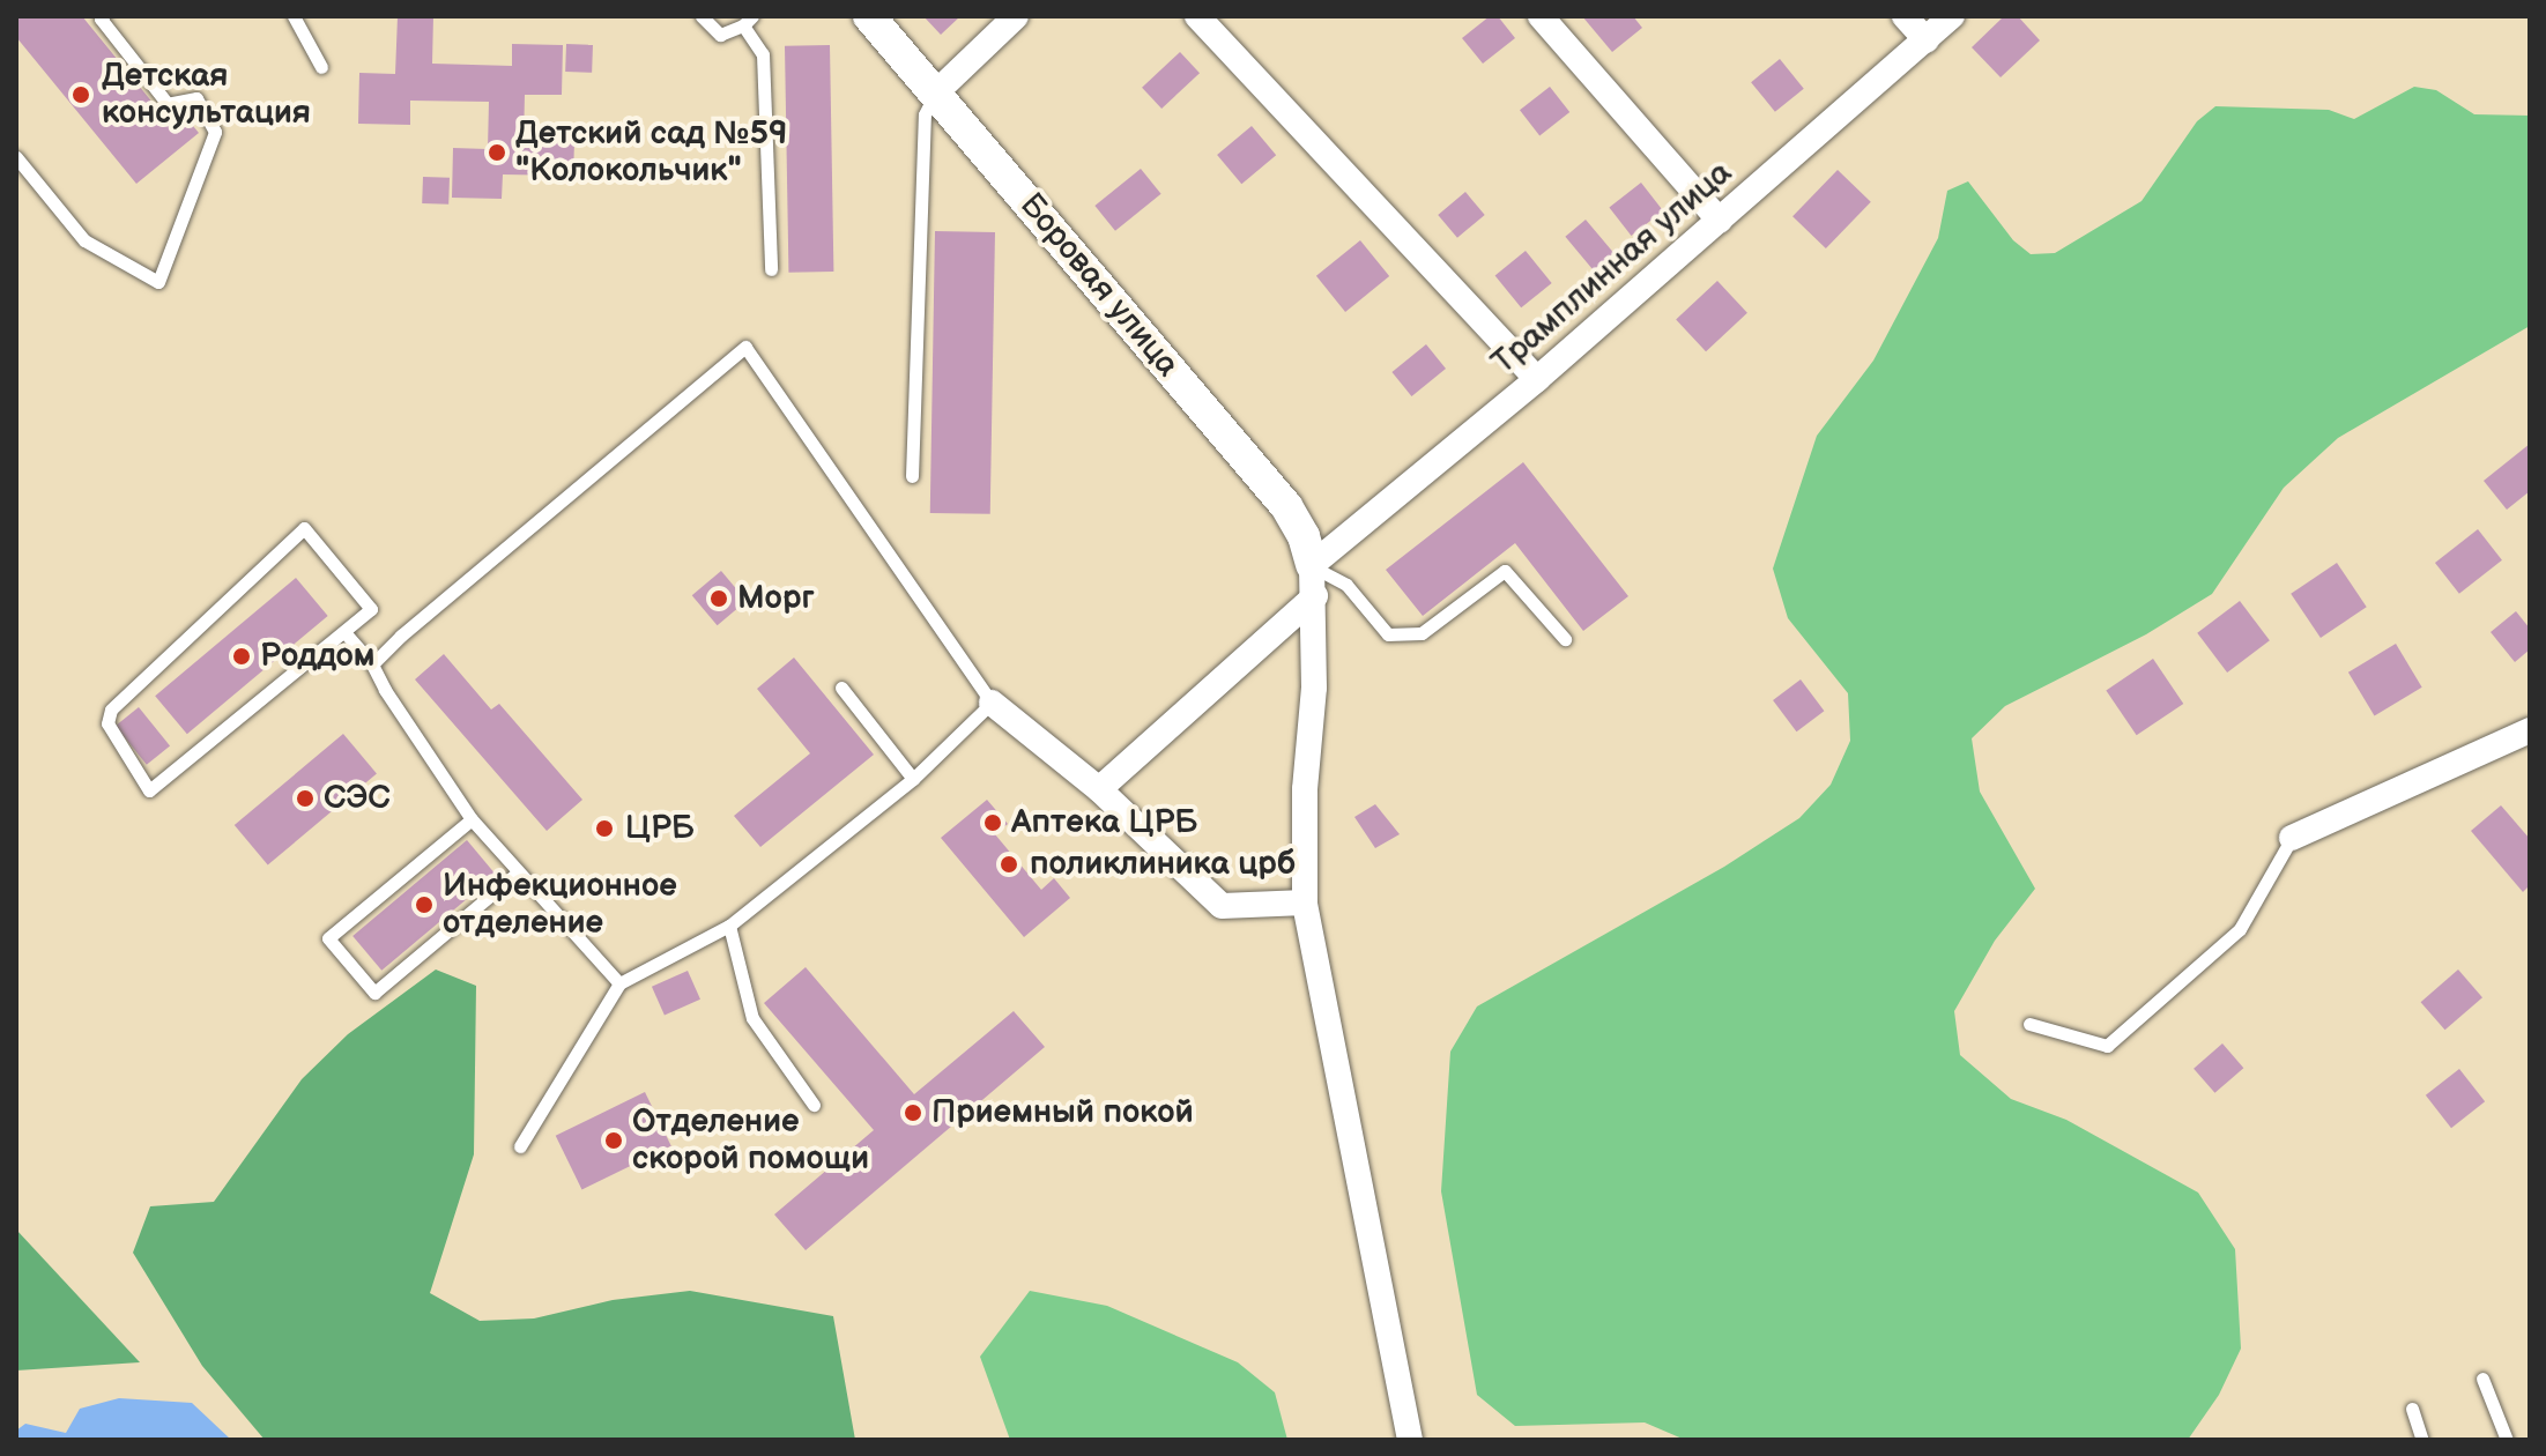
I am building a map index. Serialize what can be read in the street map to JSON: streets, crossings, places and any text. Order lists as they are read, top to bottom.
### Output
{
  "streets": {
    "street": ["Трамплинная улица", "Боровая улица"]
  },
  "crossings": [
    ["Трамплинная улица", "Боровая улица"]
  ],
  "places": [
    "Детская консультация",
    "Детский сад №59 \"Колокольчик\"",
    "Морг",
    "Роддом",
    "СЭС",
    "Аптека ЦРБ",
    "ЦРБ",
    "поликлиника црб",
    "Инфекционное отделение",
    "Приемный покой",
    "Отделение скорой помощи"
  ]
}
